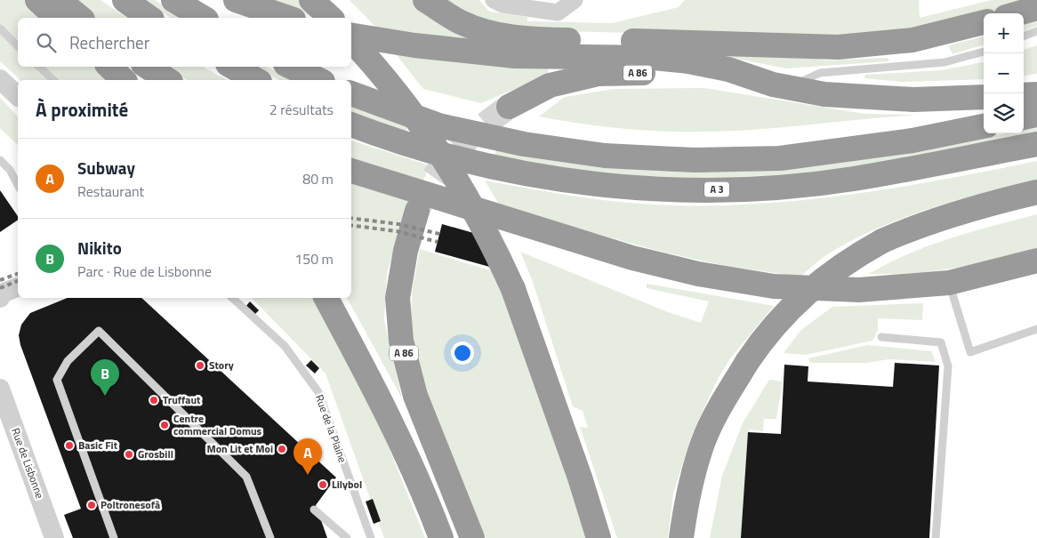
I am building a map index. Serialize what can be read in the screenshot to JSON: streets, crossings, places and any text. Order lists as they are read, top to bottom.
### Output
{
  "streets": {
    "highway": ["A 86", "A 3"],
    "street": ["Rue de Lisbonne"],
    "lane": ["Rue de la Plaine"]
  },
  "places": [
    "Story",
    "Truffaut",
    "Centre commercial Domus",
    "Basic Fit",
    "Mon Lit et Moi",
    "Grosbill",
    "Lilybol",
    "Poltronesofà"
  ],
  "page": {
    "map_buttons": ["+", "−"],
    "search": "Rechercher",
    "heading": ["À proximité", "2 résultats"],
    "list": [
      {
        "mark": "A",
        "name": "Subway",
        "note": "Restaurant",
        "value": "80 m"
      },
      {
        "mark": "B",
        "name": "Nikito",
        "note": "Parc · Rue de Lisbonne",
        "value": "150 m"
      }
    ],
    "pins": ["B", "A"]
  }
}
